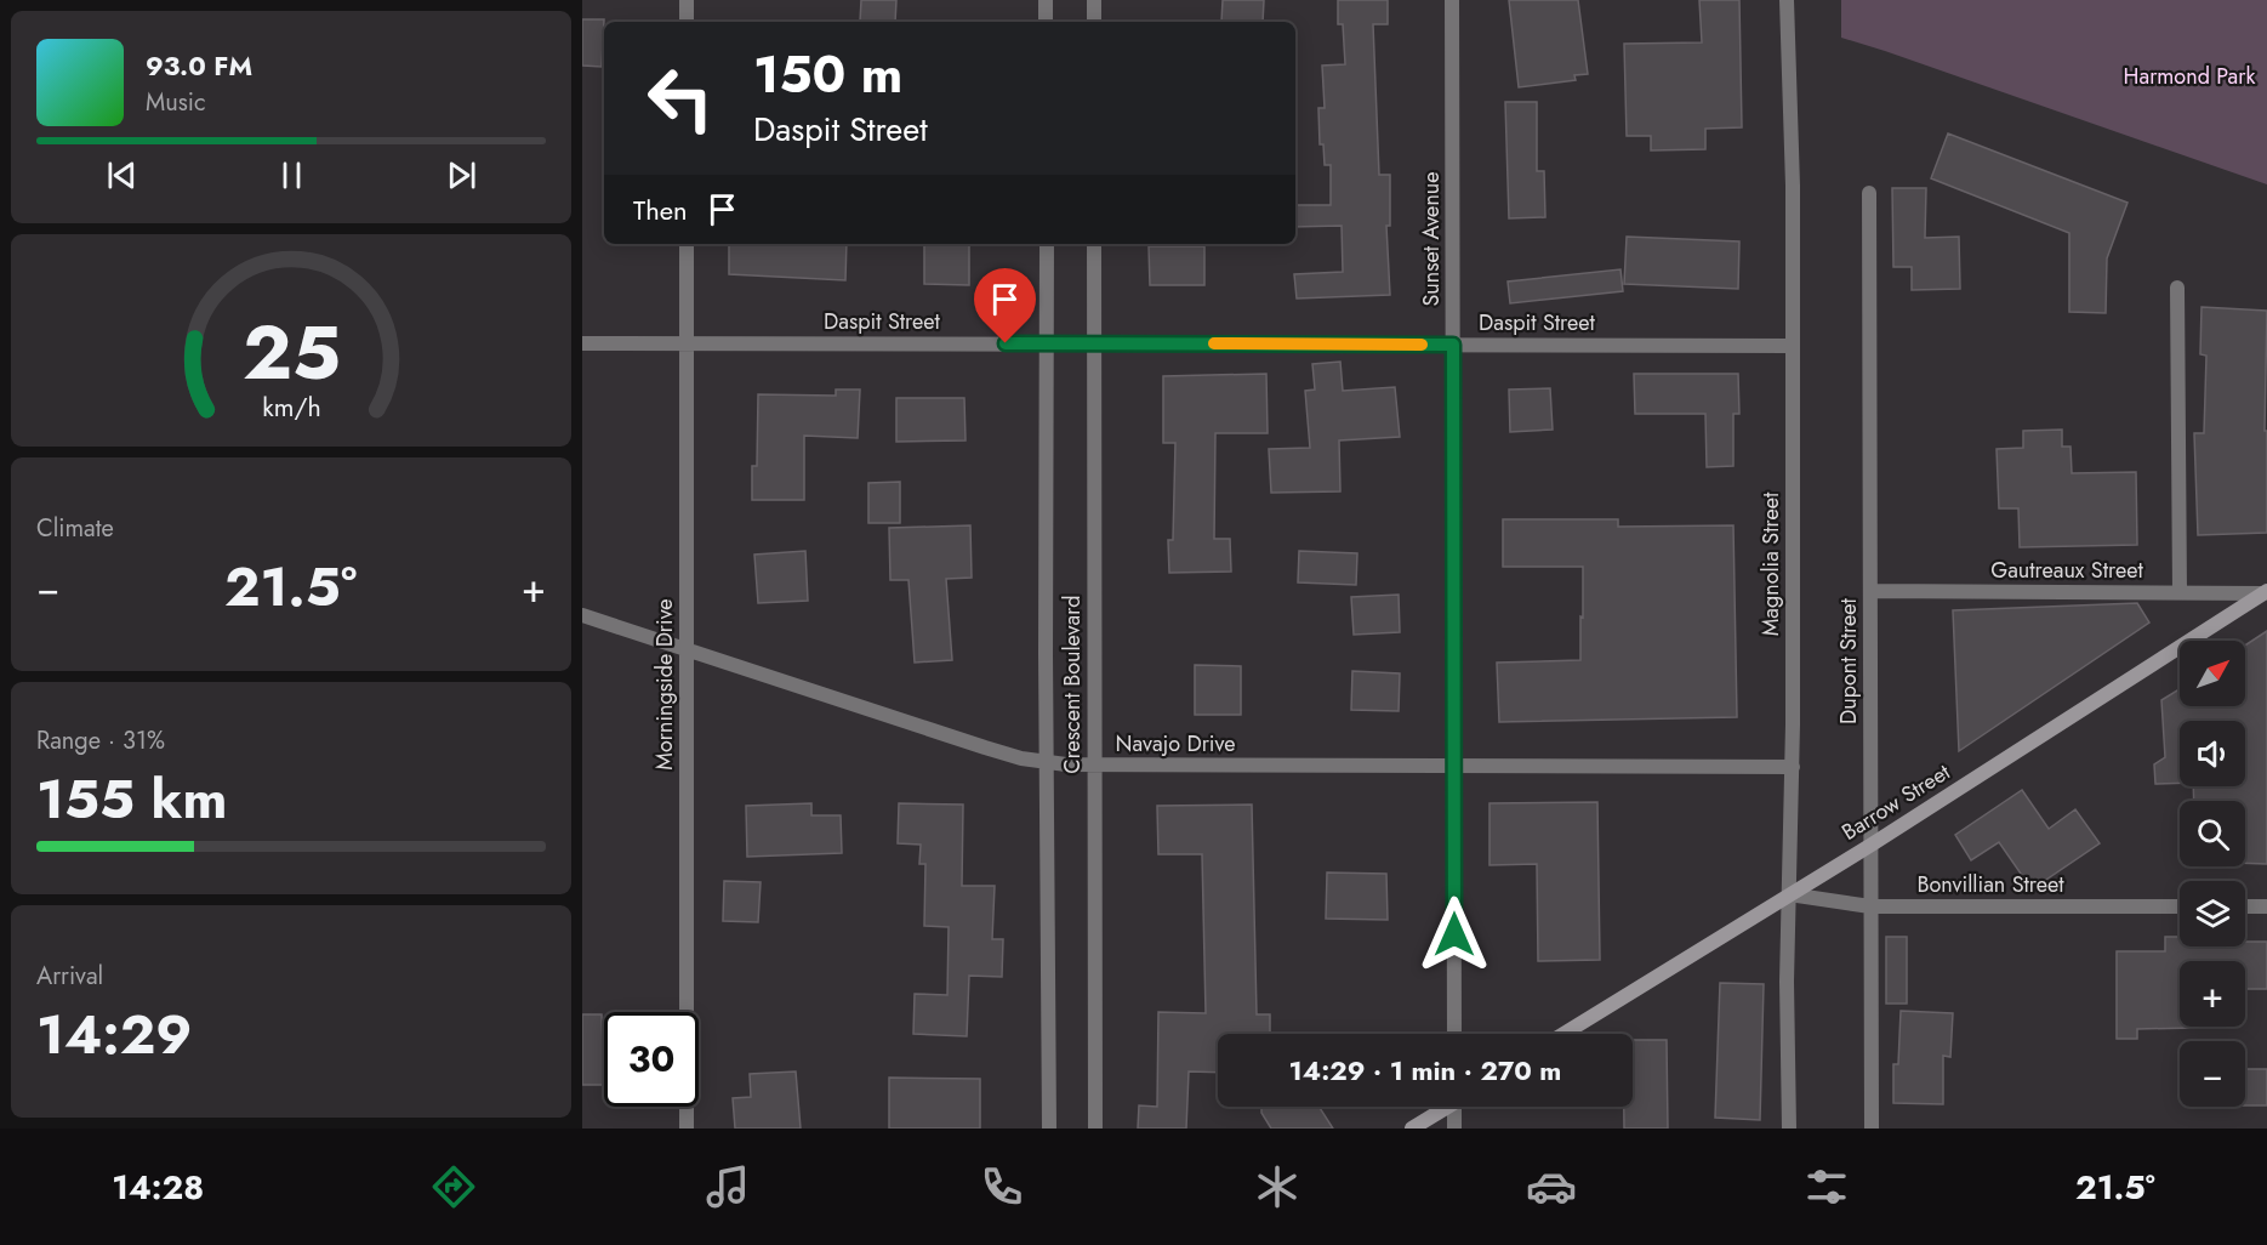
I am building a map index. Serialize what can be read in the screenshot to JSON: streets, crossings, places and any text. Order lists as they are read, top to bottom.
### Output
{
  "streets": {
    "main road": ["Barrow Street"],
    "street": [
      "Sunset Avenue",
      "Daspit Street",
      "Magnolia Street",
      "Gautreaux Street",
      "Dupont Street",
      "Morningside Drive",
      "Crescent Boulevard",
      "Navajo Drive",
      "Bonvillian Street"
    ]
  },
  "crossings": [
    ["Sunset Avenue", "Daspit Street"],
    ["Sunset Avenue", "Navajo Drive"],
    ["Daspit Street", "Magnolia Street"],
    ["Daspit Street", "Morningside Drive"],
    ["Daspit Street", "Crescent Boulevard"],
    ["Magnolia Street", "Navajo Drive"],
    ["Magnolia Street", "Barrow Street"],
    ["Magnolia Street", "Bonvillian Street"],
    ["Gautreaux Street", "Dupont Street"],
    ["Gautreaux Street", "Barrow Street"],
    ["Dupont Street", "Barrow Street"],
    ["Dupont Street", "Bonvillian Street"],
    ["Morningside Drive", "Navajo Drive"],
    ["Crescent Boulevard", "Navajo Drive"],
    ["Barrow Street", "Bonvillian Street"]
  ],
  "parks": ["Harmond Park"],
  "north": "top right",
  "page": {
    "turn": ["150 m", "Daspit Street"],
    "song": ["93.0 FM", "Music"],
    "then": "Then",
    "tile": [
      "Climate",
      ["Range · 31%", "155 km"],
      ["Arrival", "14:29"]
    ],
    "heat": ["−", "21.5°", "+"],
    "map_buttons": ["+", "−"],
    "limit": "30",
    "trip": "14:29 · 1 min · 270 m",
    "tabs": ["14:28", "21.5°"],
    "gauge": ["25", "km/h"]
  }
}
